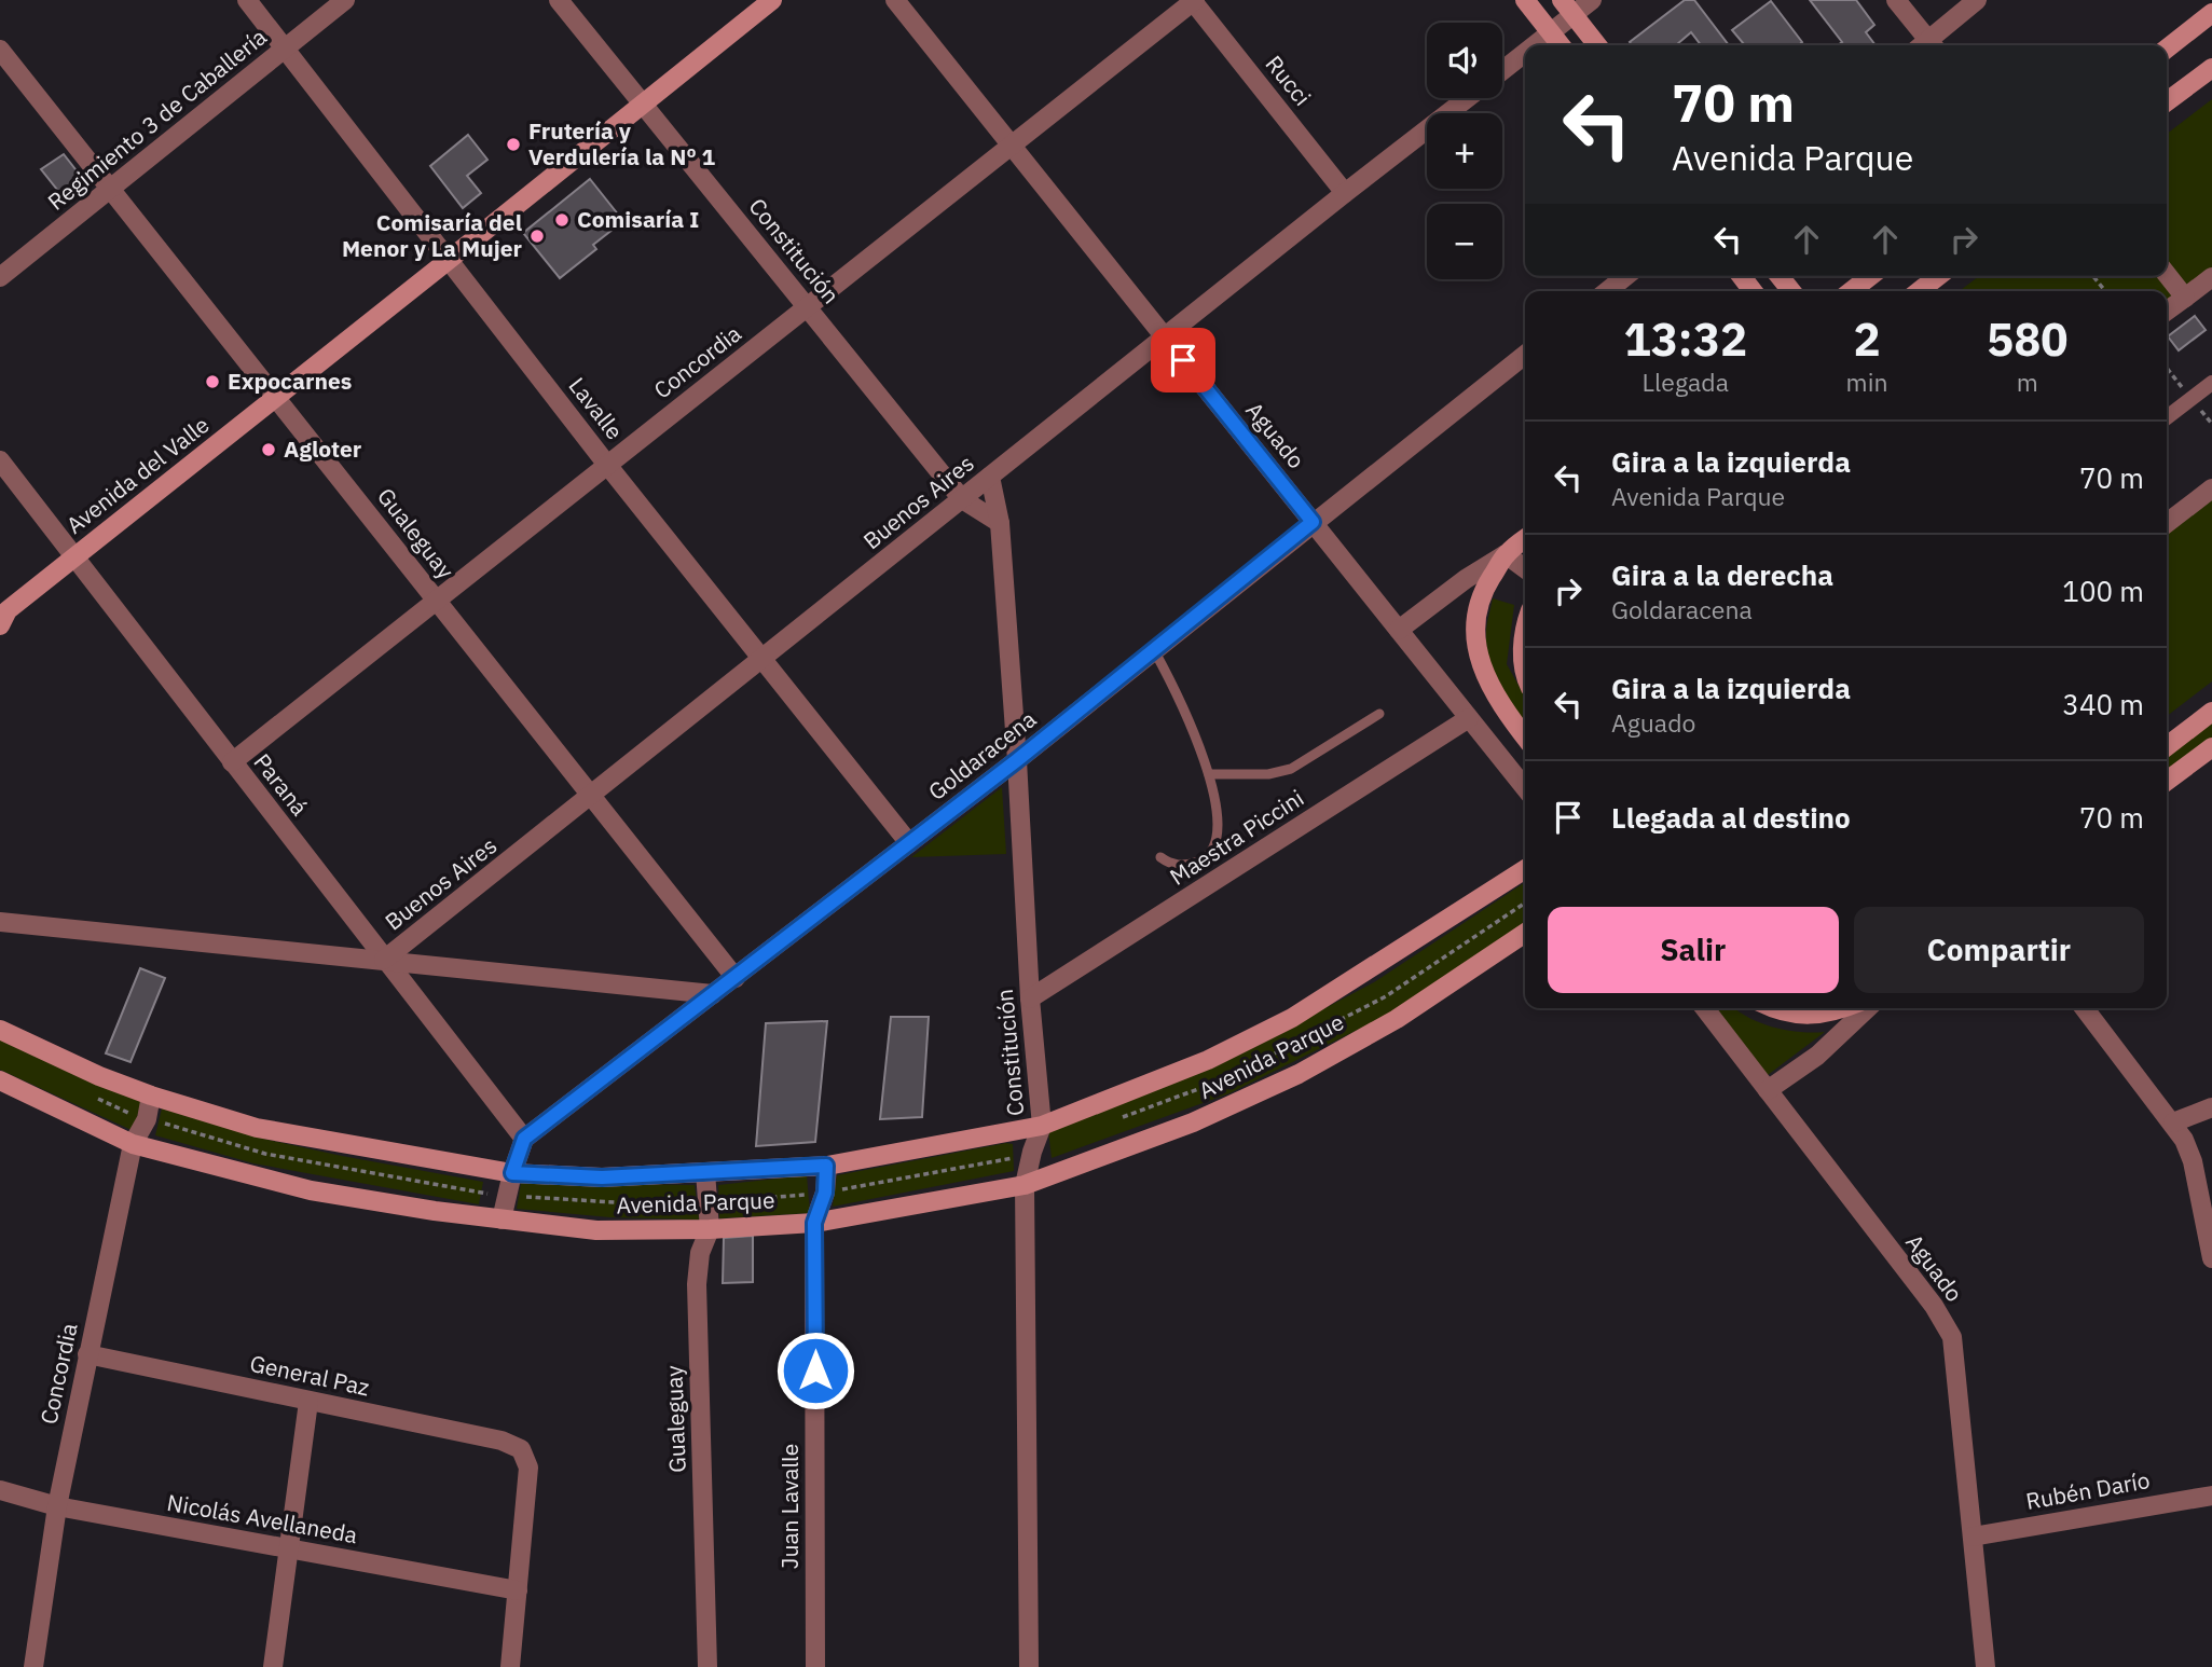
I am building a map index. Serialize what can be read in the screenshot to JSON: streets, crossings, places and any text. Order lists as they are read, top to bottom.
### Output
{
  "streets": {
    "main road": ["Avenida del Valle", "Avenida Parque"],
    "street": [
      "Rucci",
      "Regimiento 3 de Caballería",
      "Constitución",
      "Concordia",
      "Lavalle",
      "Aguado",
      "Buenos Aires",
      "Gualeguay",
      "Goldaracena",
      "Paraná",
      "Maestra Piccini",
      "General Paz",
      "Rubén Darío",
      "Juan Lavalle",
      "Nicolás Avellaneda"
    ]
  },
  "crossings": [
    ["Rucci", "Concordia"],
    ["Rucci", "Buenos Aires"],
    ["Regimiento 3 de Caballería", "Lavalle"],
    ["Regimiento 3 de Caballería", "Gualeguay"],
    ["Constitución", "Concordia"],
    ["Constitución", "Avenida del Valle"],
    ["Constitución", "Buenos Aires"],
    ["Constitución", "Goldaracena"],
    ["Constitución", "Maestra Piccini"],
    ["Constitución", "Avenida Parque"],
    ["Concordia", "Lavalle"],
    ["Concordia", "Aguado"],
    ["Concordia", "Gualeguay"],
    ["Concordia", "Paraná"],
    ["Concordia", "Avenida Parque"],
    ["Concordia", "General Paz"],
    ["Concordia", "Nicolás Avellaneda"],
    ["Lavalle", "Avenida del Valle"],
    ["Lavalle", "Buenos Aires"],
    ["Lavalle", "Goldaracena"],
    ["Aguado", "Buenos Aires"],
    ["Aguado", "Goldaracena"],
    ["Aguado", "Maestra Piccini"],
    ["Aguado", "Rubén Darío"],
    ["Avenida del Valle", "Gualeguay"],
    ["Avenida del Valle", "Paraná"],
    ["Buenos Aires", "Gualeguay"],
    ["Buenos Aires", "Paraná"],
    ["Gualeguay", "Goldaracena"],
    ["Gualeguay", "Avenida Parque"],
    ["Goldaracena", "Paraná"],
    ["Avenida Parque", "Juan Lavalle"],
    ["General Paz", "Nicolás Avellaneda"]
  ],
  "places": [
    "Frutería y Verdulería la Nº 1",
    "Comisaría I",
    "Comisaría del Menor y La Mujer",
    "Expocarnes",
    "Agloter"
  ],
  "page": {
    "map_buttons": ["+", "−"],
    "turn": ["70 m", "Avenida Parque"],
    "eta": [
      "13:32",
      "Llegada",
      "2",
      "min",
      "580",
      "m"
    ],
    "list": [
      {
        "name": "Gira a la izquierda",
        "note": "Avenida Parque",
        "value": "70 m"
      },
      {
        "name": "Gira a la derecha",
        "note": "Goldaracena",
        "value": "100 m"
      },
      {
        "name": "Gira a la izquierda",
        "note": "Aguado",
        "value": "340 m"
      },
      {
        "name": "Llegada al destino",
        "value": "70 m"
      }
    ],
    "buttons": ["Salir", "Compartir"]
  }
}
